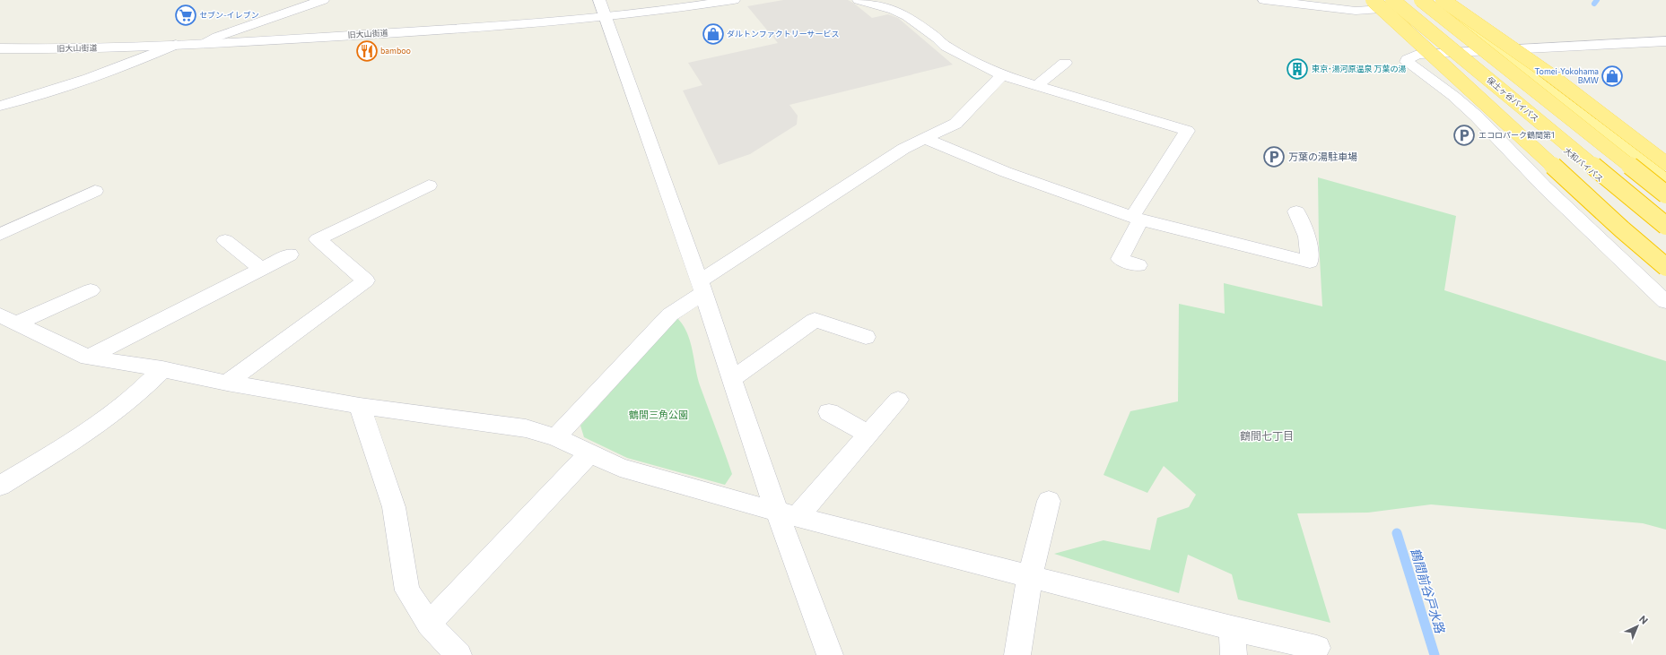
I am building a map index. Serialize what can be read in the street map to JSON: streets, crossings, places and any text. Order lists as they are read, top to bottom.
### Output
{
  "streets": {
    "highway": ["保土ヶ谷バイパス", "大和バイパス"],
    "street": ["旧大山街道"]
  },
  "crossings": [
    ["保土ヶ谷バイパス", "大和バイパス"]
  ],
  "districts": ["鶴間七丁目"],
  "water": ["鶴間前谷戸水路"],
  "parks": ["鶴間三角公園"],
  "places": {
    "supermarket": ["セブン-イレブン"],
    "shop": ["ダルトンファクトリーサービス", "Tomei-Yokohama BMW"],
    "restaurant": ["bamboo"],
    "building": ["東京･湯河原温泉 万葉の湯"],
    "parking": ["エコロパーク鶴間第1", "万葉の湯駐車場"]
  },
  "north": "top right"
}
